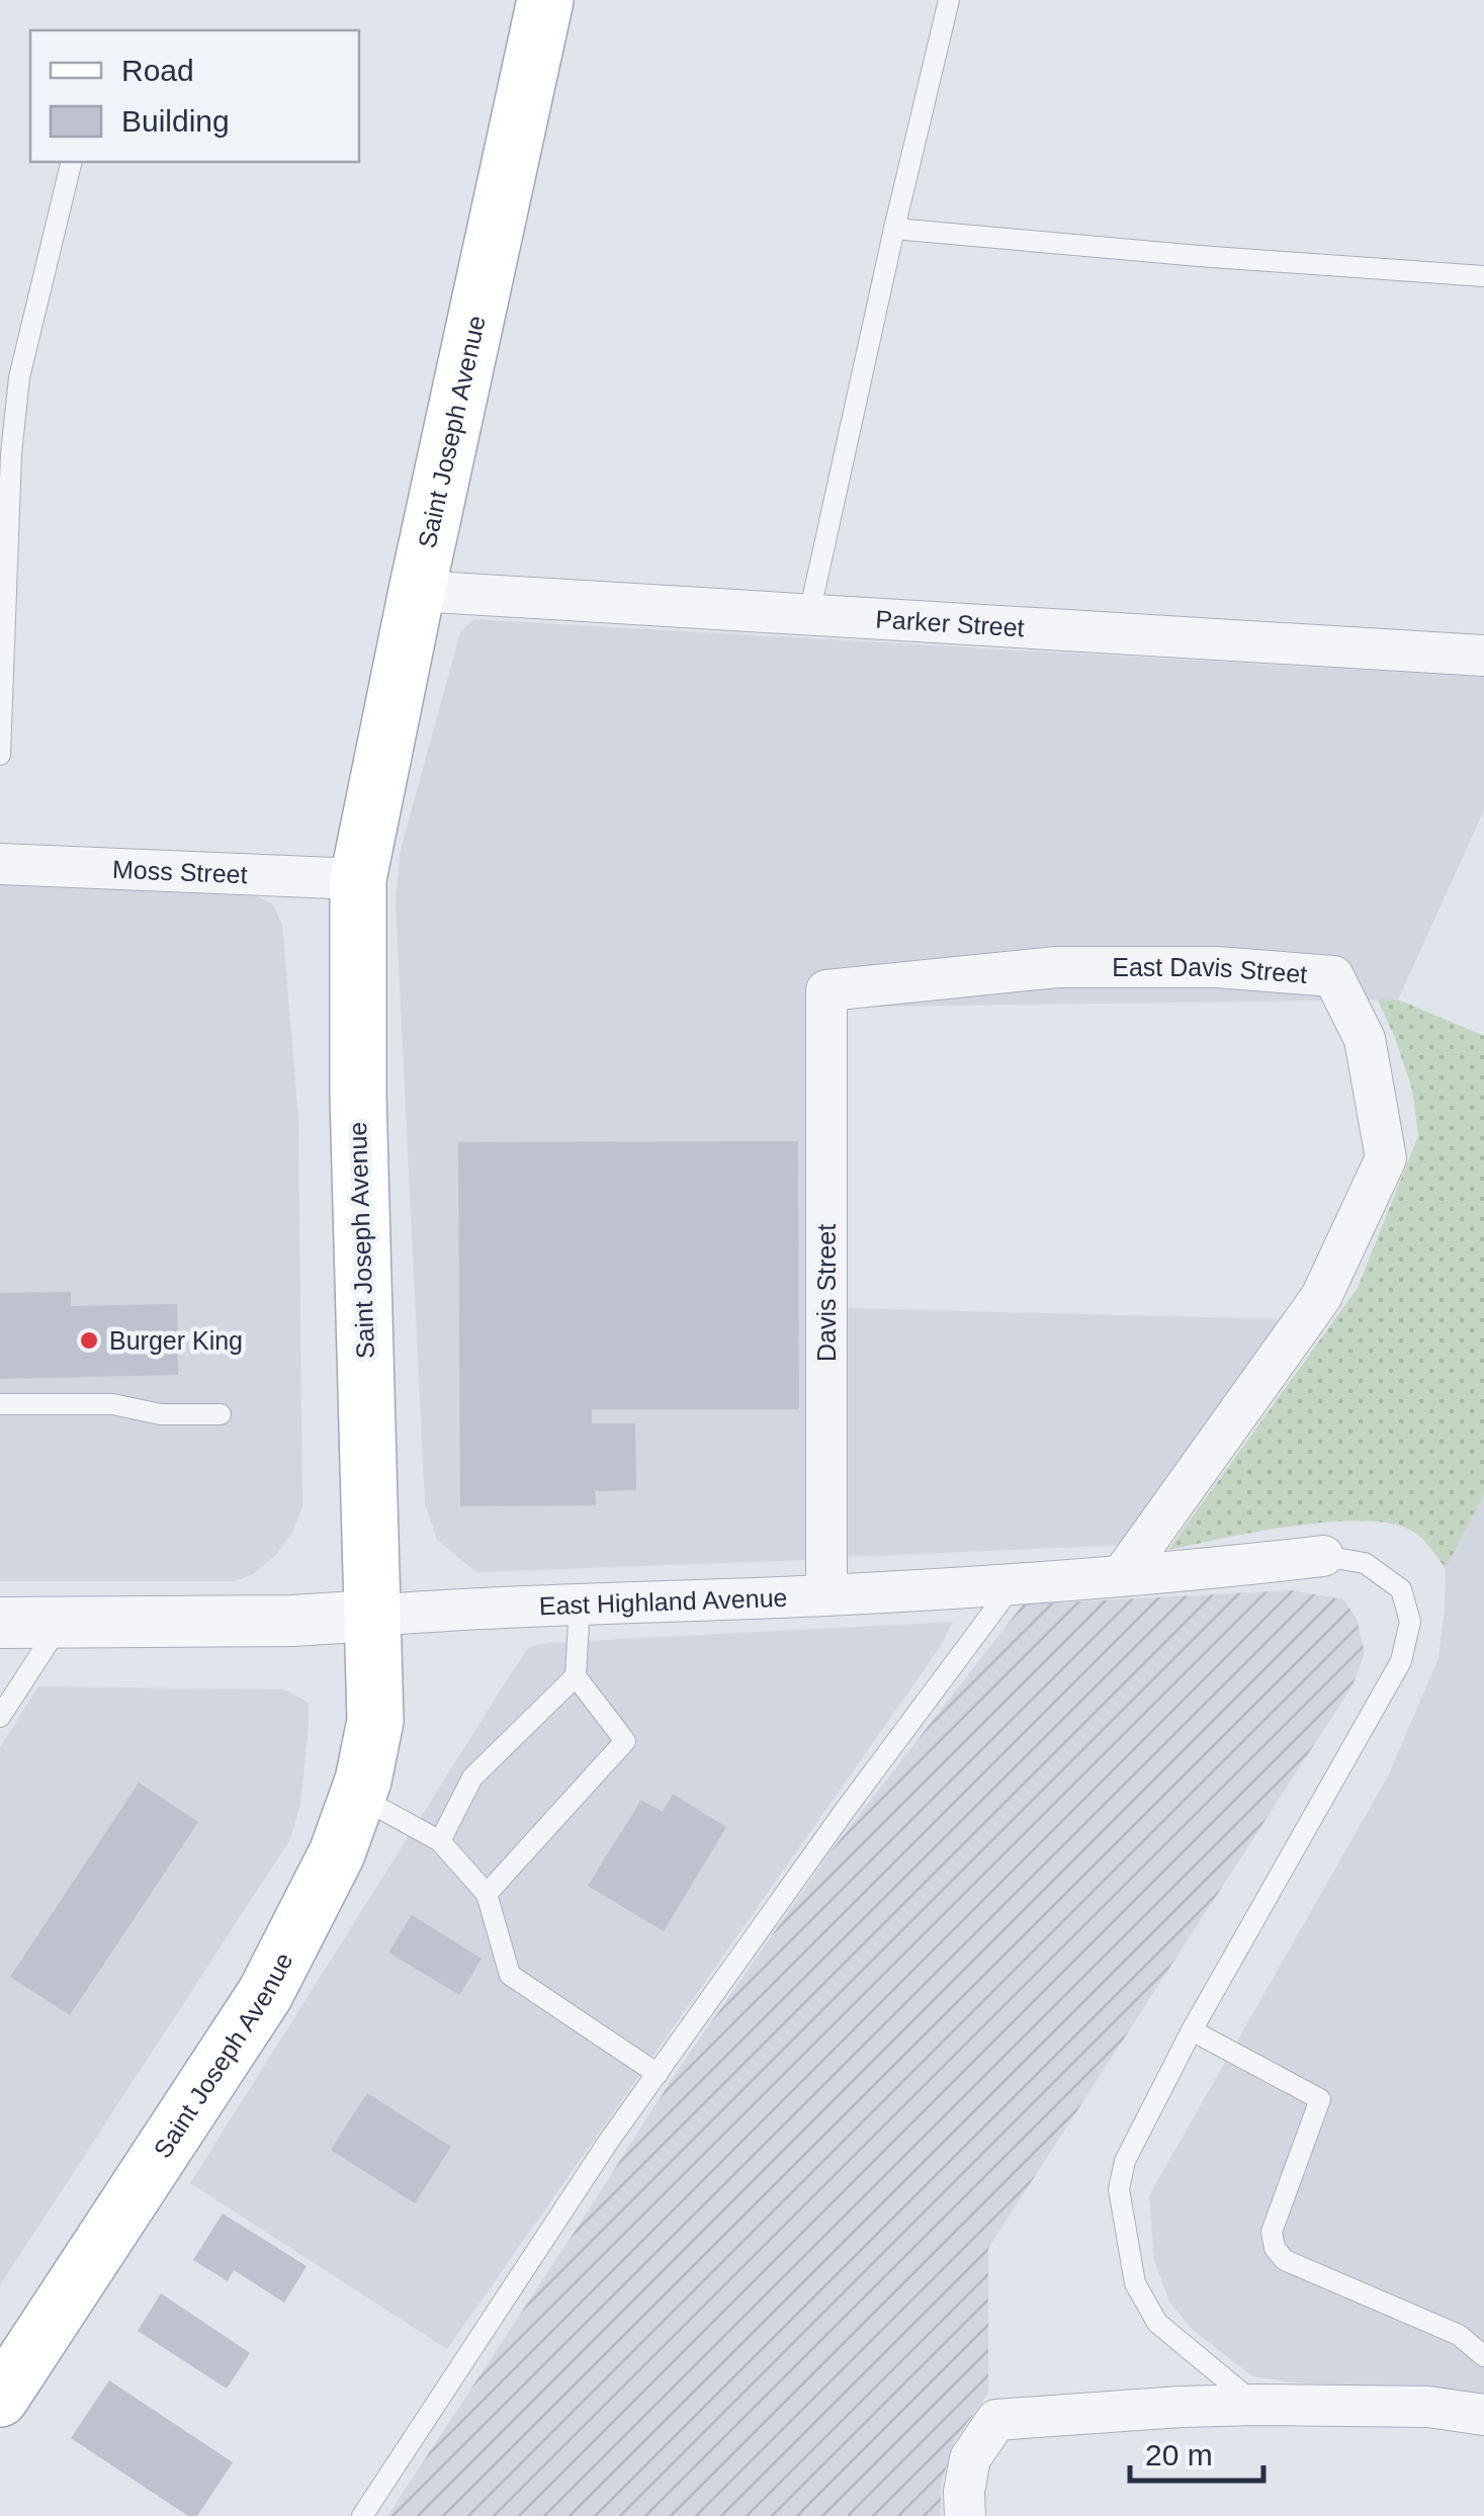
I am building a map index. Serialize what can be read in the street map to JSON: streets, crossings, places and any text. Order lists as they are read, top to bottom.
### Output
{
  "streets": {
    "main road": ["Saint Joseph Avenue"],
    "street": [
      "Parker Street",
      "Moss Street",
      "East Davis Street",
      "Davis Street",
      "East Highland Avenue"
    ]
  },
  "crossings": [
    ["Saint Joseph Avenue", "Parker Street"],
    ["Saint Joseph Avenue", "Moss Street"],
    ["Saint Joseph Avenue", "East Highland Avenue"],
    ["East Davis Street", "Davis Street"],
    ["East Davis Street", "East Highland Avenue"],
    ["Davis Street", "East Highland Avenue"]
  ],
  "places": ["Burger King"],
  "legend": ["Road", "Building"],
  "scale_bar": "20 m"
}
